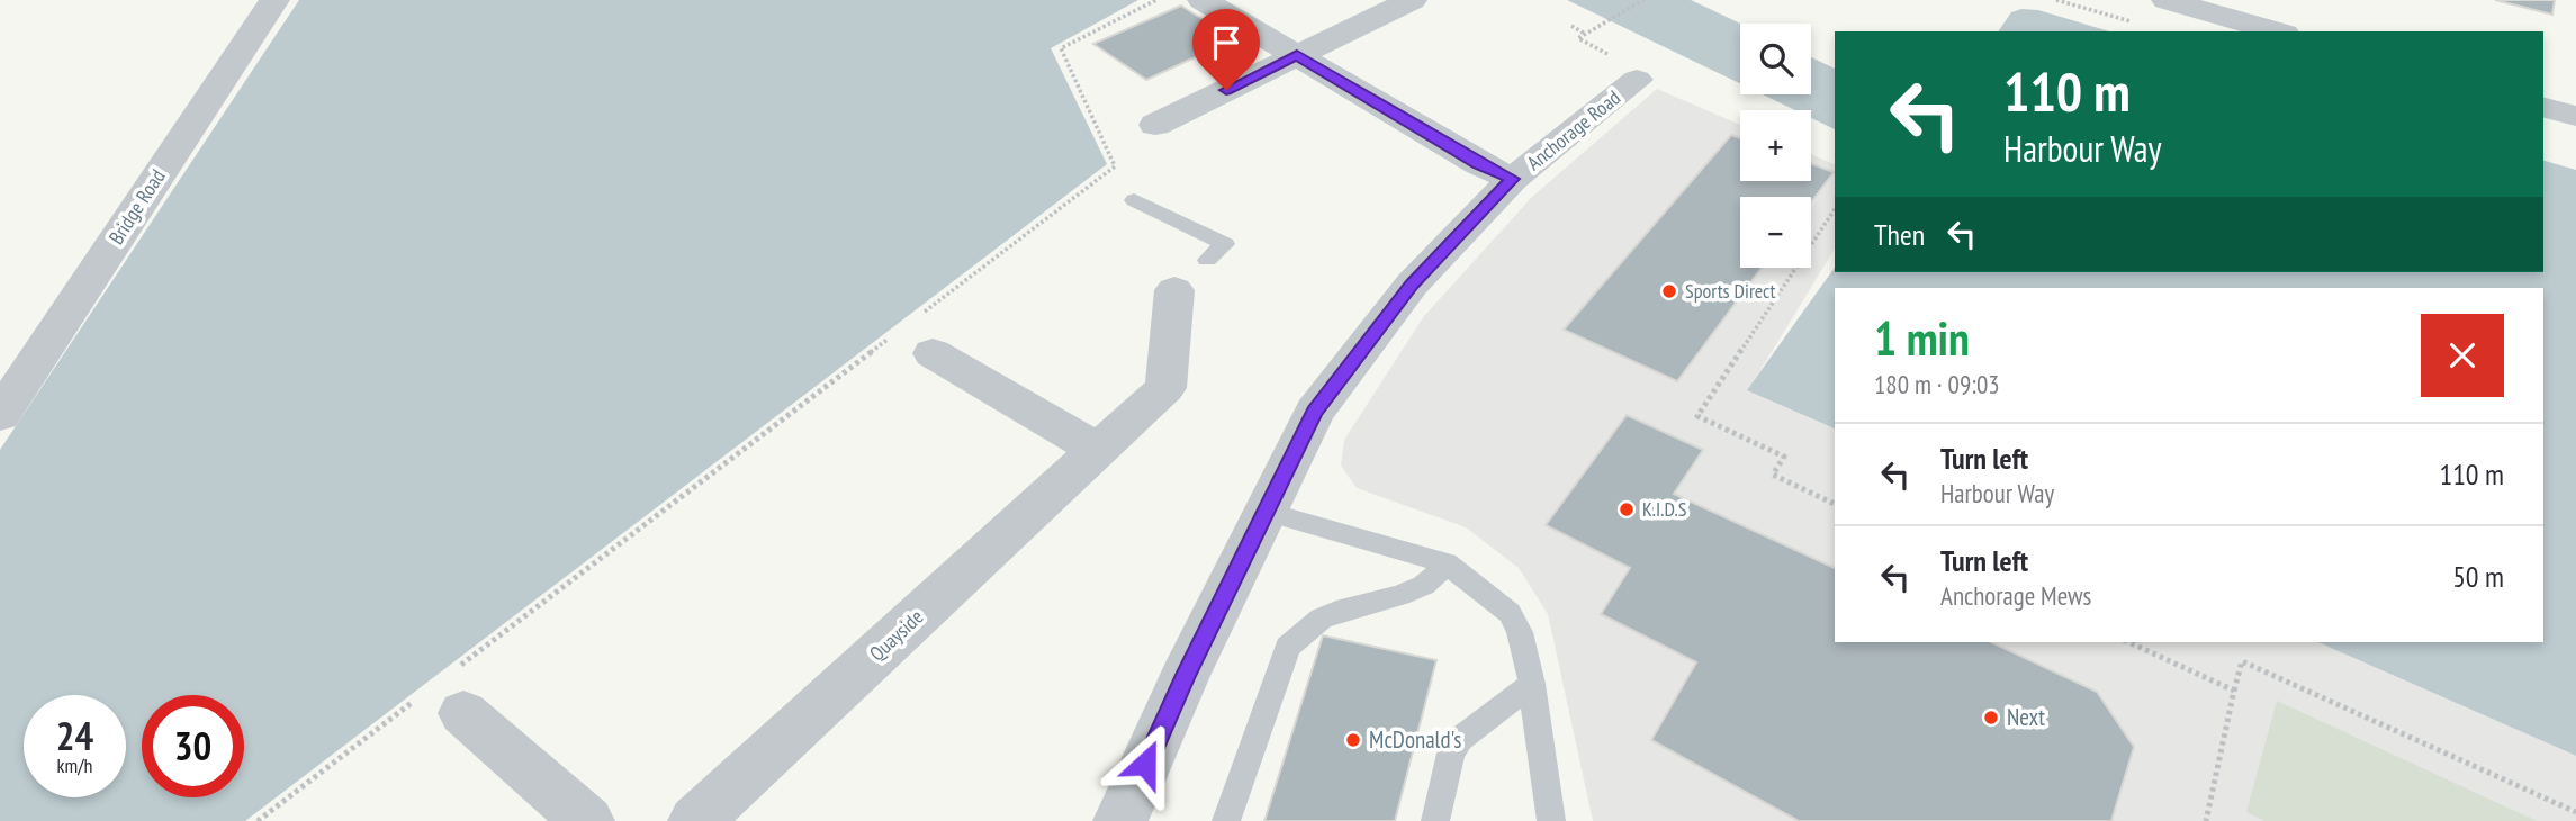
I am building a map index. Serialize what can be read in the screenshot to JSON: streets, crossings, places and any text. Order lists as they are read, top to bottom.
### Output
{
  "streets": {
    "street": ["Anchorage Road", "Bridge Road", "Quayside"]
  },
  "places": [
    "Sports Direct",
    "K.I.D.S",
    "Next",
    "McDonald's"
  ],
  "page": {
    "map_buttons": ["+", "−"],
    "turn": ["110 m", "Harbour Way"],
    "then": "Then",
    "heading": ["1 min", "180 m · 09:03"],
    "list": [
      {
        "name": "Turn left",
        "note": "Harbour Way",
        "value": "110 m"
      },
      {
        "name": "Turn left",
        "note": "Anchorage Mews",
        "value": "50 m"
      }
    ],
    "speed": "24 km/h",
    "limit": "30"
  }
}
